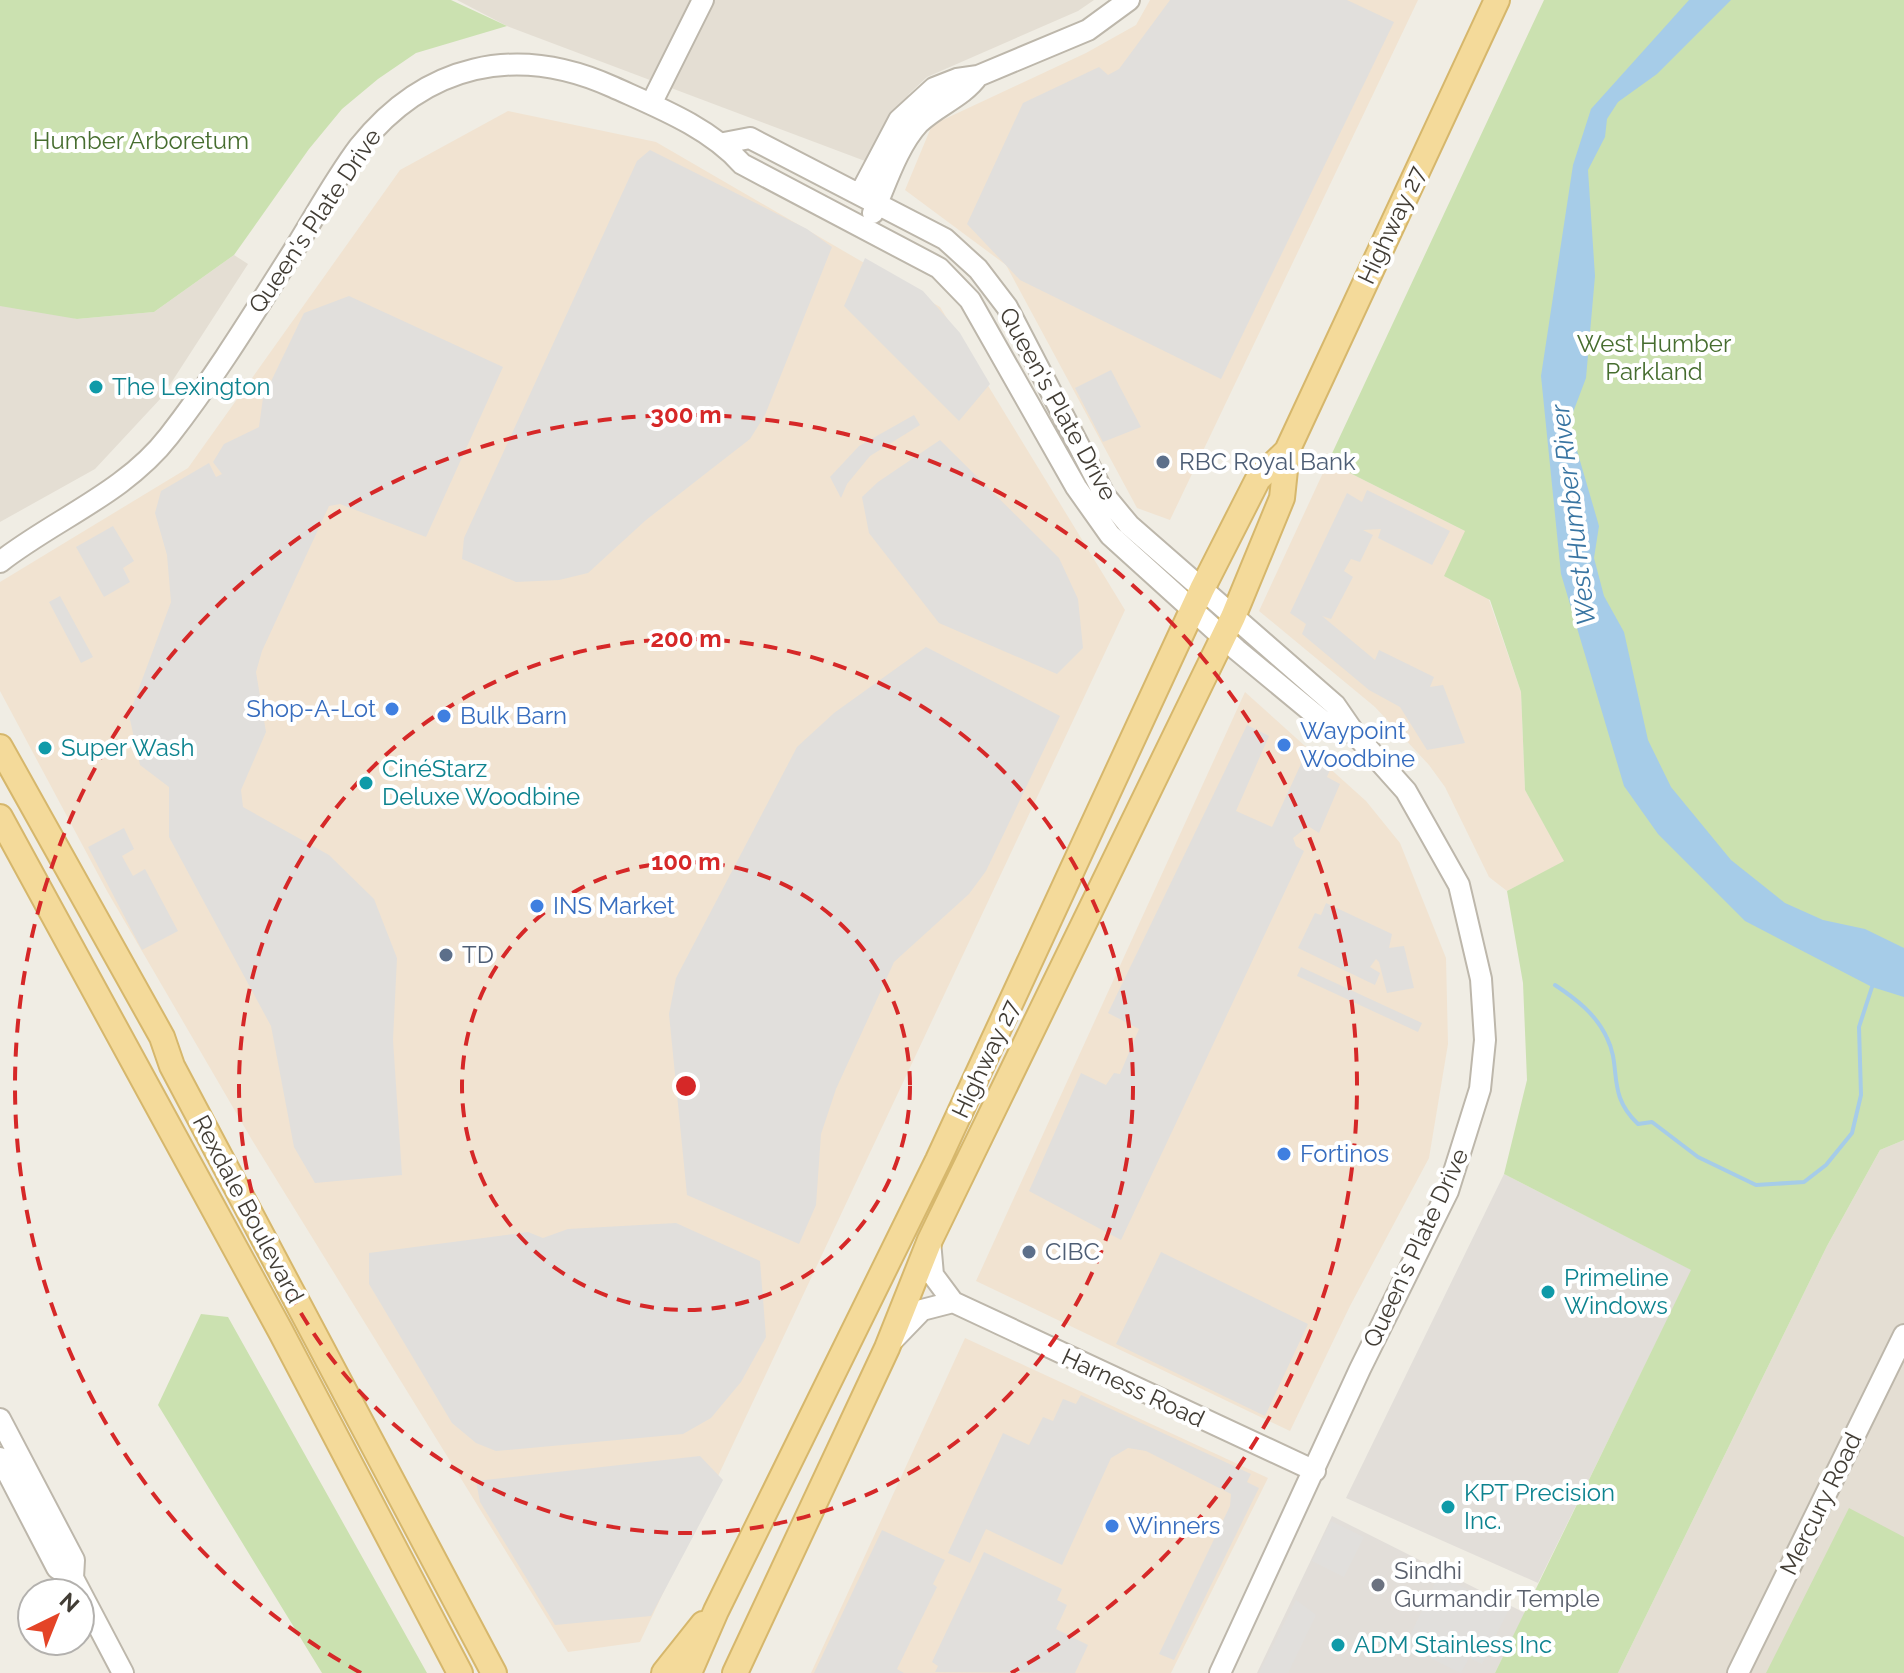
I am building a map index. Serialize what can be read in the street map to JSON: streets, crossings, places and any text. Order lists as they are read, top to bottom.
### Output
{
  "streets": {
    "main road": ["Highway 27", "Rexdale Boulevard"],
    "street": ["Queen's Plate Drive", "Harness Road", "Mercury Road"]
  },
  "crossings": [
    ["Queen's Plate Drive", "Highway 27"],
    ["Queen's Plate Drive", "Harness Road"]
  ],
  "water": ["West Humber River"],
  "parks": ["Humber Arboretum", "West Humber Parkland"],
  "places": [
    "The Lexington",
    "RBC Royal Bank",
    "Shop-A-Lot",
    "Bulk Barn",
    "Waypoint Woodbine",
    "Super Wash",
    "CinéStarz Deluxe Woodbine",
    "INS Market",
    "TD",
    "Fortinos",
    "CIBC",
    "Primeline Windows",
    "KPT Precision Inc.",
    "Winners",
    "Sindhi Gurmandir Temple",
    "ADM Stainless Inc"
  ],
  "north": "top right",
  "rings": ["300 m", "200 m", "100 m"]
}
